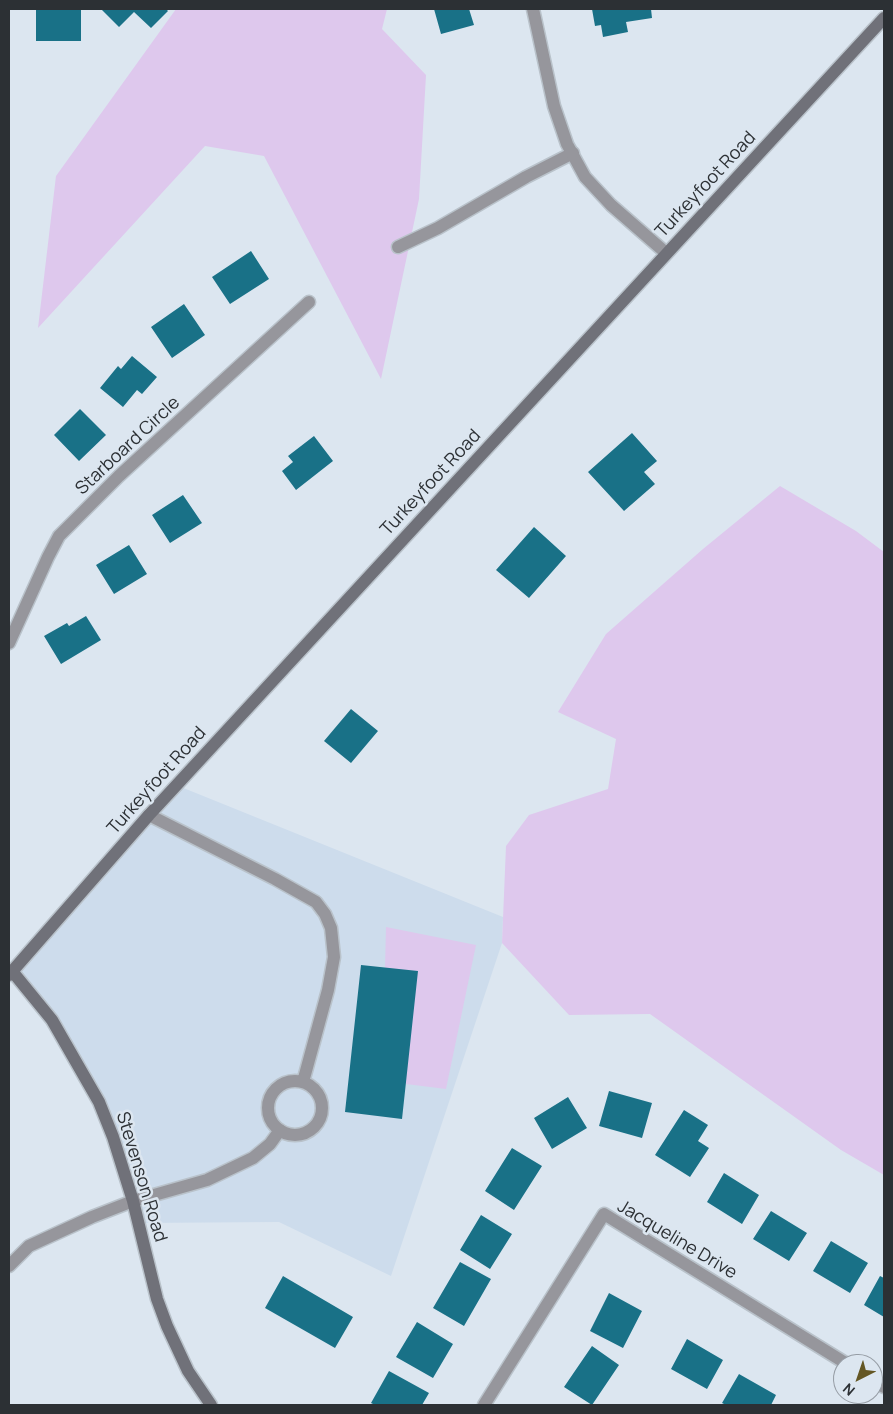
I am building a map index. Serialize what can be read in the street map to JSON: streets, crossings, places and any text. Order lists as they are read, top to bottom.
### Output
{
  "streets": {
    "main road": ["Turkeyfoot Road", "Stevenson Road"],
    "street": ["Starboard Circle", "Jacqueline Drive"]
  },
  "crossings": [
    ["Turkeyfoot Road", "Stevenson Road"]
  ],
  "north": "bottom left"
}
